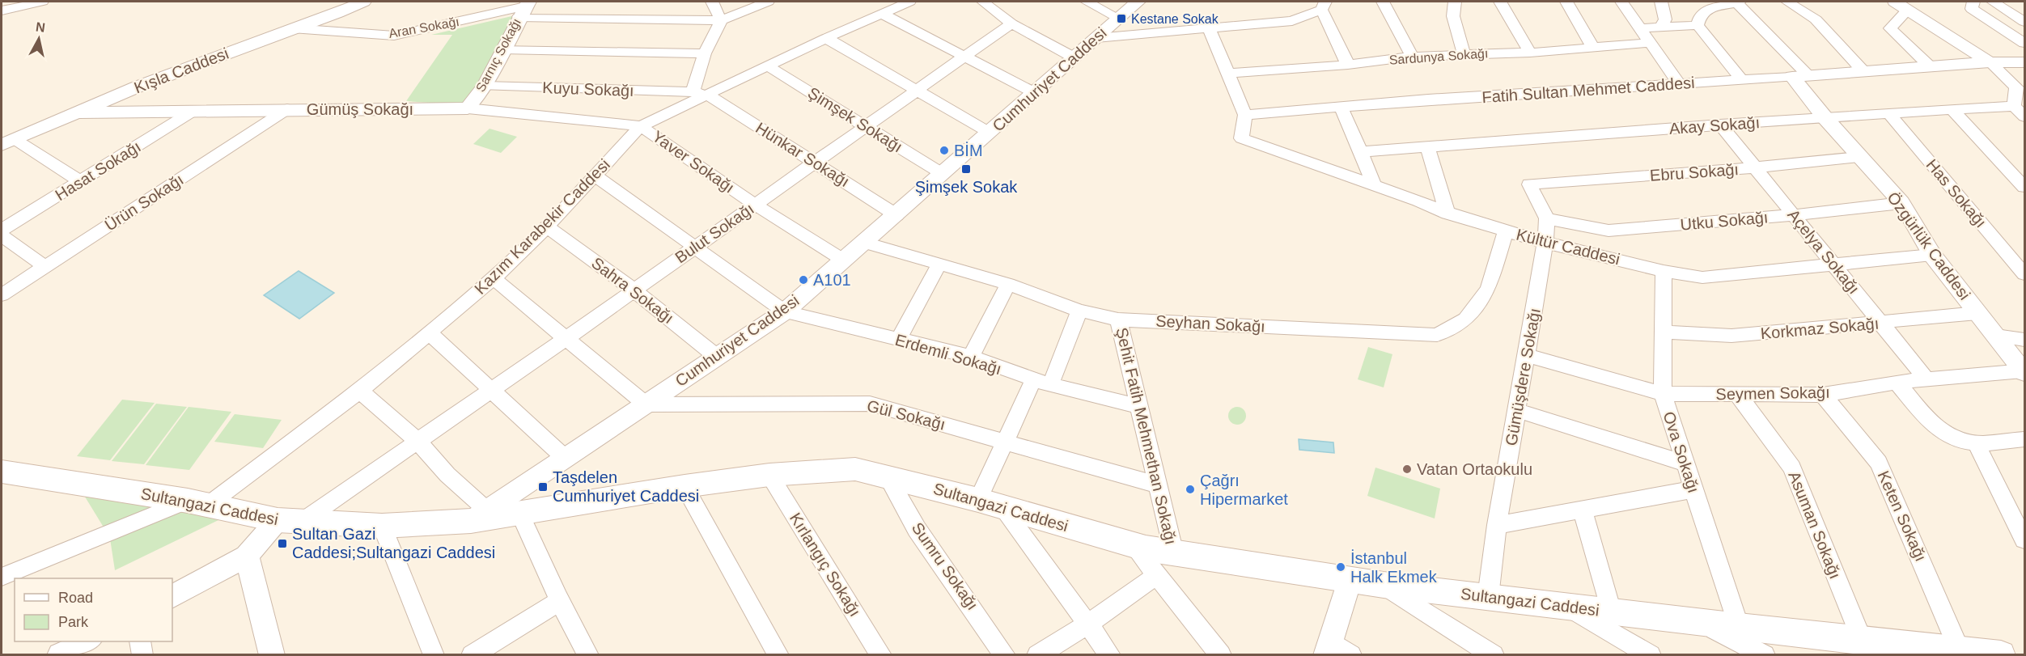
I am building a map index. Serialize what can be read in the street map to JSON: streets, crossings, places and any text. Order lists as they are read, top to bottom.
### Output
{
  "streets": {
    "main road": ["Sultangazi Caddesi"],
    "street": [
      "Aran Sokağı",
      "Sarnıç Sokağı",
      "Sardunya Sokağı",
      "Kışla Caddesi",
      "Cumhuriyet Caddesi",
      "Kuyu Sokağı",
      "Fatih Sultan Mehmet Caddesi",
      "Gümüş Sokağı",
      "Şimşek Sokağı",
      "Akay Sokağı",
      "Hünkar Sokağı",
      "Yaver Sokağı",
      "Hasat Sokağı",
      "Ebru Sokağı",
      "Has Sokağı",
      "Ürün Sokağı",
      "Utku Sokağı",
      "Kazım Karabekir Caddesi",
      "Bulut Sokağı",
      "Özgürlük Caddesi",
      "Kültür Caddesi",
      "Açelya Sokağı",
      "Sahra Sokağı",
      "Seyhan Sokağı",
      "Korkmaz Sokağı",
      "Erdemli Sokağı",
      "Gümüşdere Sokağı",
      "Seymen Sokağı",
      "Gül Sokağı",
      "Şehit Fatih Mehmethan Sokağı",
      "Ova Sokağı",
      "Keten Sokağı",
      "Asuman Sokağı",
      "Kırlangıç Sokağı",
      "Sumru Sokağı"
    ]
  },
  "crossings": [
    ["Aran Sokağı", "Sarnıç Sokağı"],
    ["Aran Sokağı", "Kışla Caddesi"],
    ["Sarnıç Sokağı", "Kuyu Sokağı"],
    ["Sarnıç Sokağı", "Gümüş Sokağı"],
    ["Kışla Caddesi", "Gümüş Sokağı"],
    ["Cumhuriyet Caddesi", "Şimşek Sokağı"],
    ["Cumhuriyet Caddesi", "Hünkar Sokağı"],
    ["Cumhuriyet Caddesi", "Yaver Sokağı"],
    ["Cumhuriyet Caddesi", "Sahra Sokağı"],
    ["Cumhuriyet Caddesi", "Seyhan Sokağı"],
    ["Cumhuriyet Caddesi", "Erdemli Sokağı"],
    ["Cumhuriyet Caddesi", "Gül Sokağı"],
    ["Cumhuriyet Caddesi", "Sultangazi Caddesi"],
    ["Kuyu Sokağı", "Hünkar Sokağı"],
    ["Kuyu Sokağı", "Kazım Karabekir Caddesi"],
    ["Fatih Sultan Mehmet Caddesi", "Özgürlük Caddesi"],
    ["Fatih Sultan Mehmet Caddesi", "Kültür Caddesi"],
    ["Gümüş Sokağı", "Yaver Sokağı"],
    ["Gümüş Sokağı", "Hasat Sokağı"],
    ["Gümüş Sokağı", "Ürün Sokağı"],
    ["Gümüş Sokağı", "Kazım Karabekir Caddesi"],
    ["Şimşek Sokağı", "Kazım Karabekir Caddesi"],
    ["Şimşek Sokağı", "Bulut Sokağı"],
    ["Akay Sokağı", "Has Sokağı"],
    ["Akay Sokağı", "Özgürlük Caddesi"],
    ["Akay Sokağı", "Açelya Sokağı"],
    ["Hünkar Sokağı", "Kazım Karabekir Caddesi"],
    ["Hünkar Sokağı", "Bulut Sokağı"],
    ["Yaver Sokağı", "Kazım Karabekir Caddesi"],
    ["Yaver Sokağı", "Bulut Sokağı"],
    ["Ebru Sokağı", "Utku Sokağı"],
    ["Ebru Sokağı", "Özgürlük Caddesi"],
    ["Ebru Sokağı", "Açelya Sokağı"],
    ["Ebru Sokağı", "Gümüşdere Sokağı"],
    ["Utku Sokağı", "Özgürlük Caddesi"],
    ["Utku Sokağı", "Açelya Sokağı"],
    ["Utku Sokağı", "Gümüşdere Sokağı"],
    ["Kazım Karabekir Caddesi", "Sahra Sokağı"],
    ["Kazım Karabekir Caddesi", "Sultangazi Caddesi"],
    ["Bulut Sokağı", "Sahra Sokağı"],
    ["Bulut Sokağı", "Sultangazi Caddesi"],
    ["Özgürlük Caddesi", "Kültür Caddesi"],
    ["Özgürlük Caddesi", "Korkmaz Sokağı"],
    ["Özgürlük Caddesi", "Seymen Sokağı"],
    ["Kültür Caddesi", "Açelya Sokağı"],
    ["Kültür Caddesi", "Seyhan Sokağı"],
    ["Kültür Caddesi", "Gümüşdere Sokağı"],
    ["Kültür Caddesi", "Ova Sokağı"],
    ["Açelya Sokağı", "Korkmaz Sokağı"],
    ["Açelya Sokağı", "Seymen Sokağı"],
    ["Seyhan Sokağı", "Şehit Fatih Mehmethan Sokağı"],
    ["Korkmaz Sokağı", "Ova Sokağı"],
    ["Erdemli Sokağı", "Şehit Fatih Mehmethan Sokağı"],
    ["Gümüşdere Sokağı", "Seymen Sokağı"],
    ["Gümüşdere Sokağı", "Sultangazi Caddesi"],
    ["Seymen Sokağı", "Ova Sokağı"],
    ["Seymen Sokağı", "Keten Sokağı"],
    ["Seymen Sokağı", "Asuman Sokağı"],
    ["Gül Sokağı", "Şehit Fatih Mehmethan Sokağı"],
    ["Şehit Fatih Mehmethan Sokağı", "Sultangazi Caddesi"],
    ["Ova Sokağı", "Sultangazi Caddesi"],
    ["Sultangazi Caddesi", "Keten Sokağı"],
    ["Sultangazi Caddesi", "Asuman Sokağı"],
    ["Sultangazi Caddesi", "Kırlangıç Sokağı"],
    ["Sultangazi Caddesi", "Sumru Sokağı"]
  ],
  "places": {
    "transit": [
      "Kestane Sokak",
      "Şimşek Sokak",
      "Taşdelen Cumhuriyet Caddesi",
      "Sultan Gazi Caddesi;Sultangazi Caddesi"
    ],
    "other": [
      "BİM",
      "A101",
      "Vatan Ortaokulu",
      "Çağrı Hipermarket",
      "İstanbul Halk Ekmek"
    ]
  },
  "legend": ["Road", "Park"],
  "north": "top"
}
